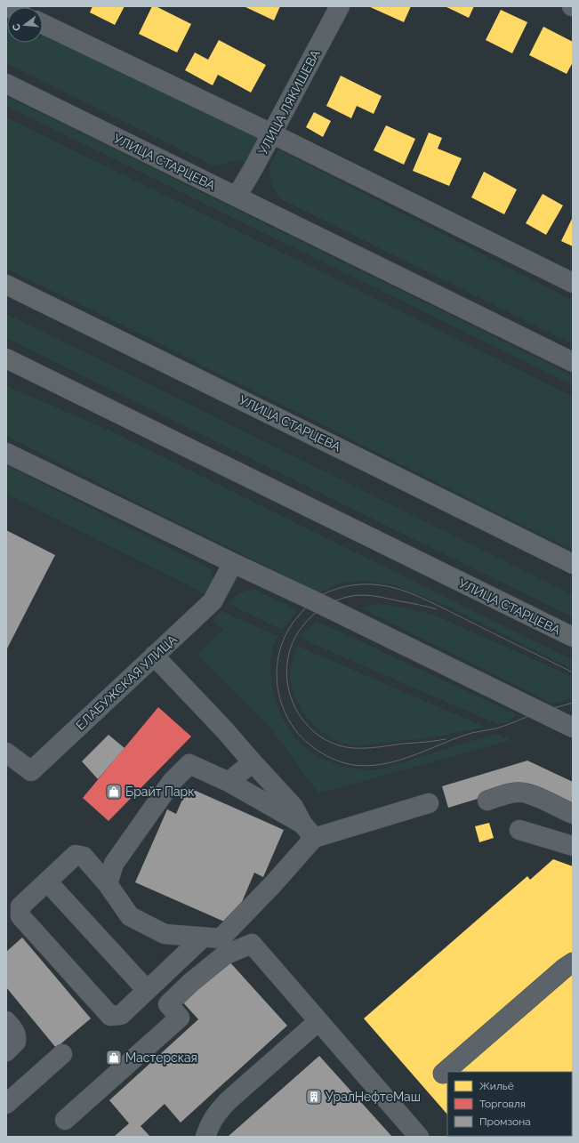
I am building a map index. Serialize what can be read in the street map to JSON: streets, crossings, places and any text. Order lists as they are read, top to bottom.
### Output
{
  "streets": {
    "main road": ["УЛИЦА СТАРЦЕВА"],
    "street": ["УЛИЦА ЛЯКИШЕВА", "ЕЛАБУЖСКАЯ УЛИЦА"]
  },
  "crossings": [
    ["УЛИЦА ЛЯКИШЕВА", "УЛИЦА СТАРЦЕВА"]
  ],
  "places": {
    "shop": ["Брайт Парк", "Мастерская"],
    "building": ["УралНефтеМаш"]
  },
  "legend": ["Жильё", "Торговля", "Промзона"],
  "north": "left"
}
